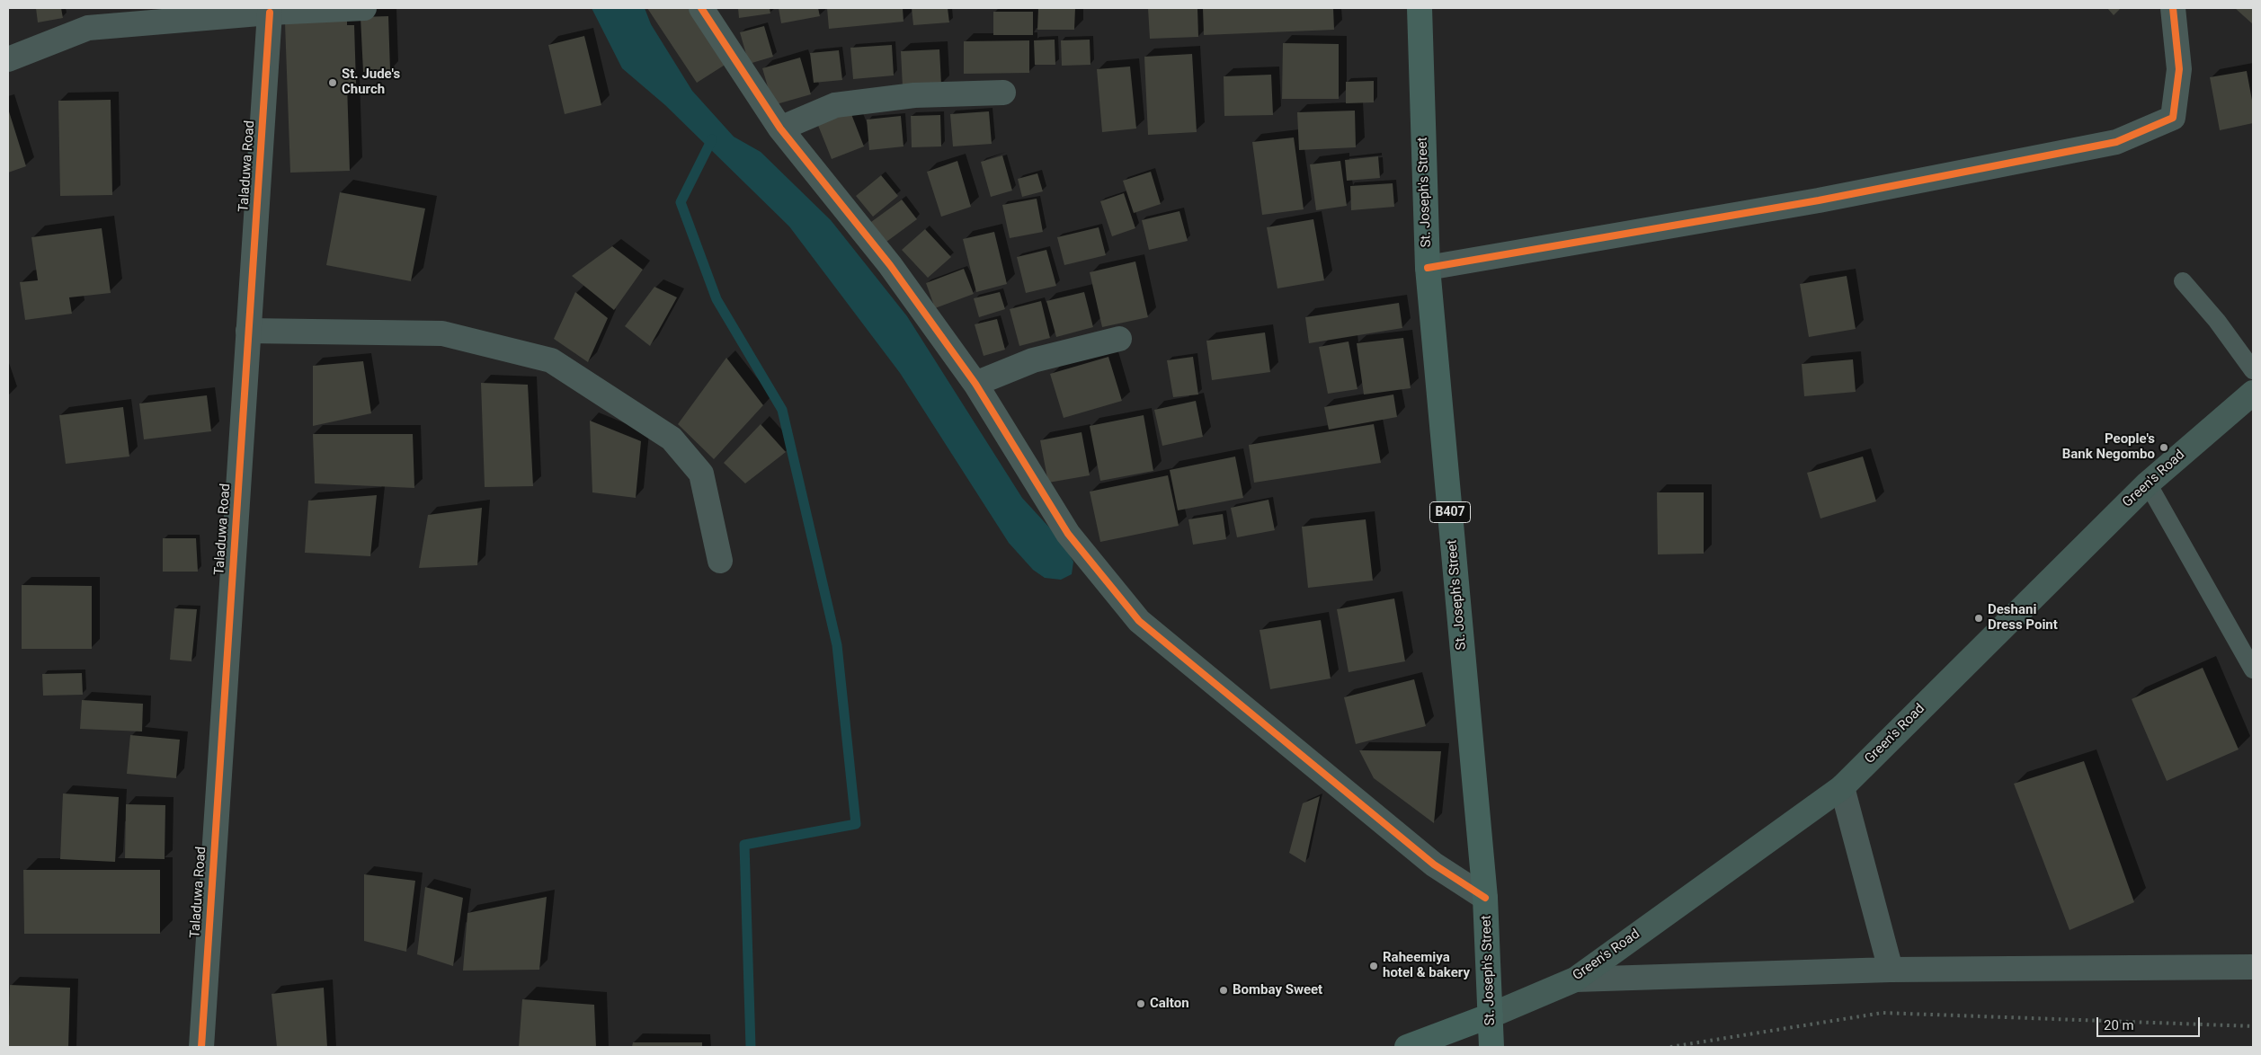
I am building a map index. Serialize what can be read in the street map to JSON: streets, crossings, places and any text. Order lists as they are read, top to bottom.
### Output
{
  "streets": {
    "main road": ["St. Joseph's Street", "Green's Road", "B407"],
    "street": ["Taladuwa Road"]
  },
  "crossings": [
    ["St. Joseph's Street", "Green's Road"]
  ],
  "places": [
    "St. Jude's Church",
    "People's Bank Negombo",
    "Deshani Dress Point",
    "Raheemiya hotel & bakery",
    "Bombay Sweet",
    "Calton"
  ],
  "scale_bar": "20 m"
}
